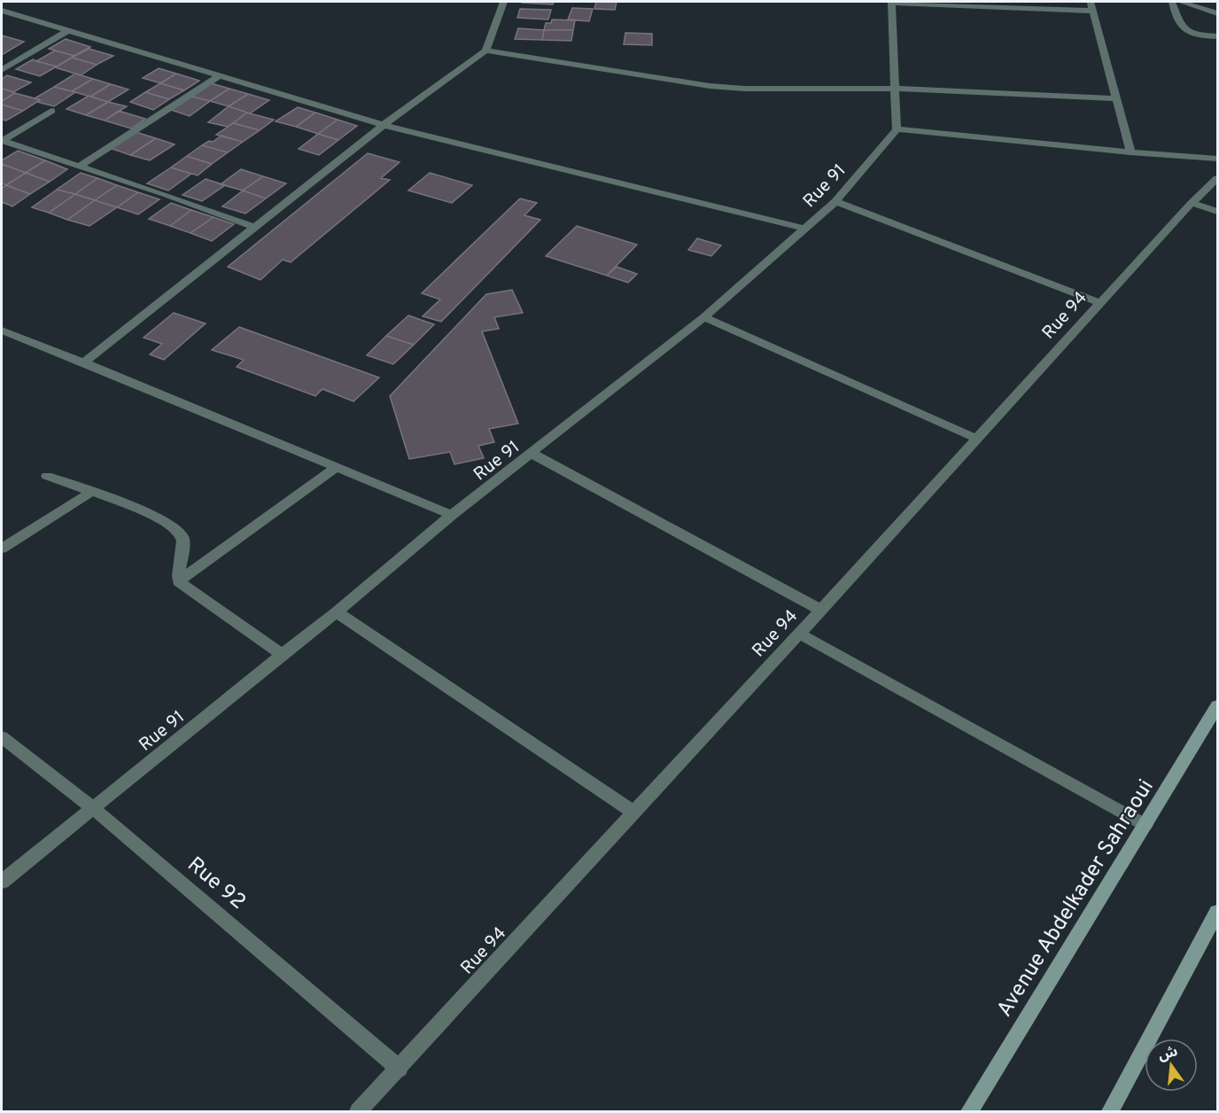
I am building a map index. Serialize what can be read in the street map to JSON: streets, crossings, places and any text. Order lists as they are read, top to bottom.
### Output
{
  "streets": {
    "main road": ["Avenue Abdelkader Sahraoui"],
    "street": ["Rue 91", "Rue 94", "Rue 92"]
  },
  "crossings": [
    ["Rue 91", "Rue 92"],
    ["Rue 94", "Rue 92"]
  ],
  "north": "top"
}
